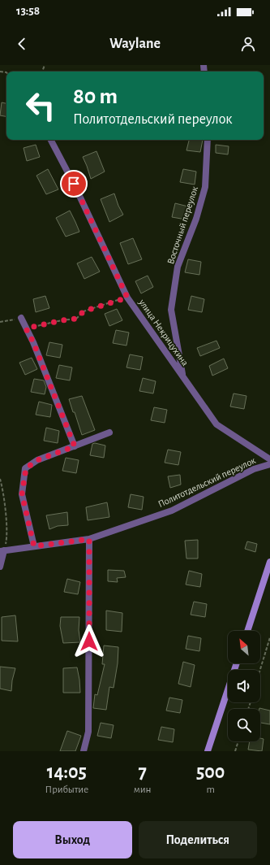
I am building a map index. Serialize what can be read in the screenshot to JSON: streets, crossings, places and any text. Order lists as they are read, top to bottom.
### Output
{
  "streets": {
    "street": ["Восточный переулок", "улица Некрицухина", "Политотдельский переулок"]
  },
  "crossings": [
    ["Восточный переулок", "улица Некрицухина"]
  ],
  "north": "top left",
  "page": {
    "status": "13:58",
    "header": "Waylane",
    "turn": ["80 m", "Политотдельский переулок"],
    "eta": [
      "14:05",
      "Прибытие",
      "7",
      "мин",
      "500",
      "m"
    ],
    "buttons": ["Выход", "Поделиться"]
  }
}
